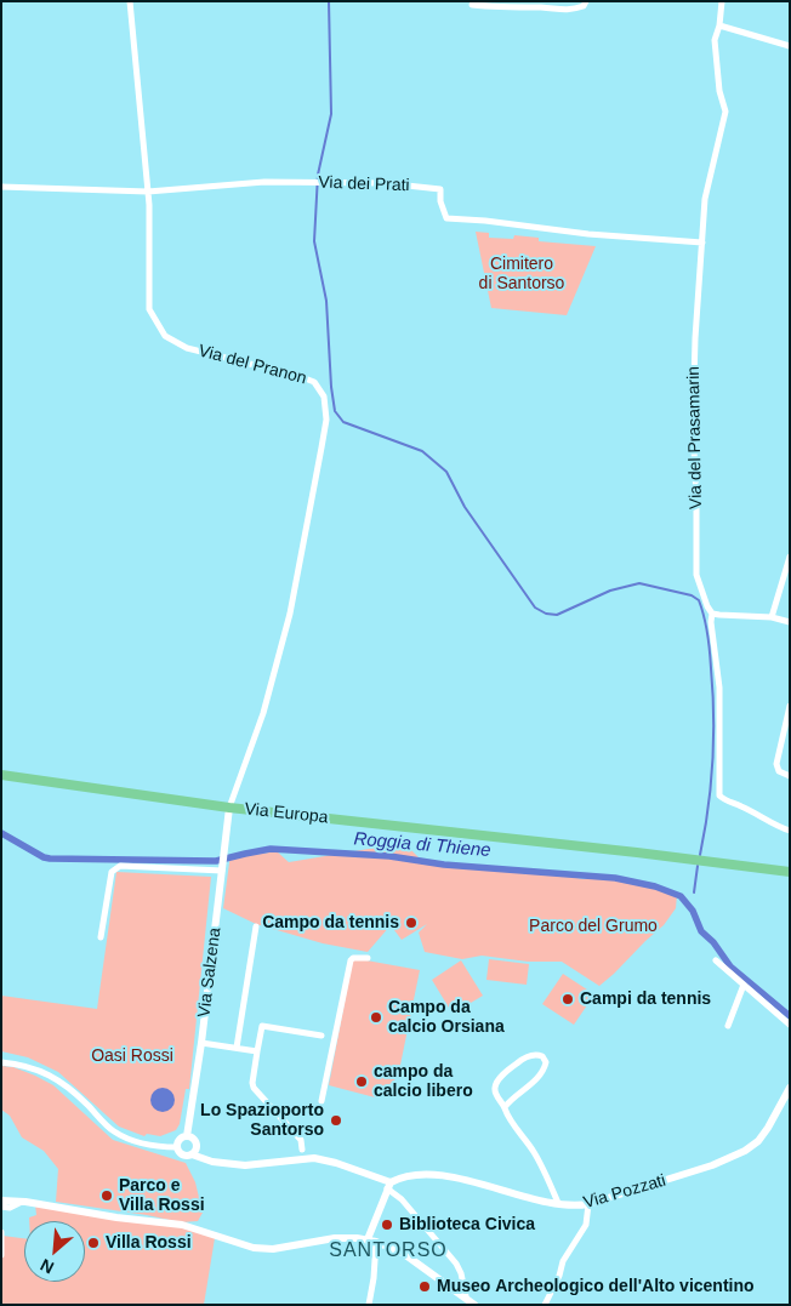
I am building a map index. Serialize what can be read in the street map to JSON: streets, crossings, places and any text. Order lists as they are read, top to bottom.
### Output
{
  "streets": {
    "main road": ["Via Europa"],
    "street": [
      "Via dei Prati",
      "Via del Pranon",
      "Via del Prasamarin",
      "Via Salzena",
      "Via Pozzati"
    ]
  },
  "crossings": [
    ["Via dei Prati", "Via del Pranon"],
    ["Via dei Prati", "Via del Prasamarin"],
    ["Via del Pranon", "Via Europa"],
    ["Via del Pranon", "Via Salzena"],
    ["Via Europa", "Via Salzena"]
  ],
  "districts": ["SANTORSO"],
  "water": ["Roggia di Thiene"],
  "parks": ["Cimitero di Santorso", "Parco del Grumo", "Oasi Rossi"],
  "places": [
    "Campo da tennis",
    "Campi da tennis",
    "Campo da calcio Orsiana",
    "campo da calcio libero",
    "Lo Spazioporto Santorso",
    "Parco e Villa Rossi",
    "Biblioteca Civica",
    "Villa Rossi",
    "Museo Archeologico dell'Alto vicentino"
  ],
  "north": "bottom left"
}
